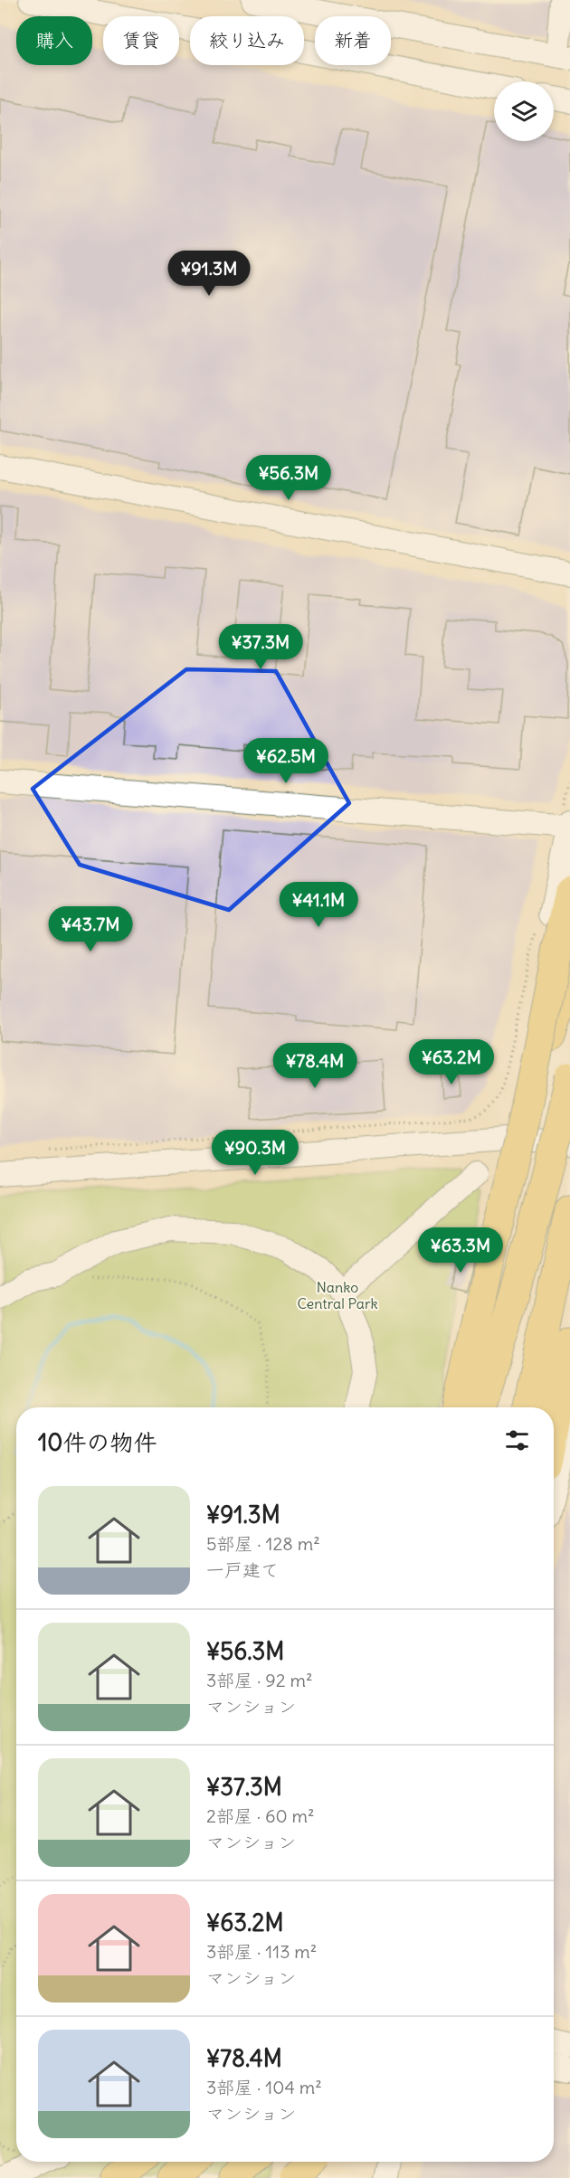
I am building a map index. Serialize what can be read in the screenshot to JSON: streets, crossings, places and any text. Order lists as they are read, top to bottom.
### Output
{
  "parks": ["Nanko Central Park"],
  "page": {
    "chip": [
      "購入",
      "賃貸",
      "絞り込み",
      "新着"
    ],
    "price": [
      "¥91.3M",
      "¥56.3M",
      "¥37.3M",
      "¥62.5M",
      "¥41.1M",
      "¥43.7M",
      "¥63.2M",
      "¥78.4M",
      "¥90.3M",
      "¥63.3M"
    ],
    "heading": "10件の物件",
    "list": [
      {
        "name": "¥91.3M",
        "note": "5部屋 · 128 m² · 一戸建て"
      },
      {
        "name": "¥56.3M",
        "note": "3部屋 · 92 m² · マンション"
      },
      {
        "name": "¥37.3M",
        "note": "2部屋 · 60 m² · マンション"
      },
      {
        "name": "¥63.2M",
        "note": "3部屋 · 113 m² · マンション"
      },
      {
        "name": "¥78.4M",
        "note": "3部屋 · 104 m² · マンション"
      }
    ]
  }
}
